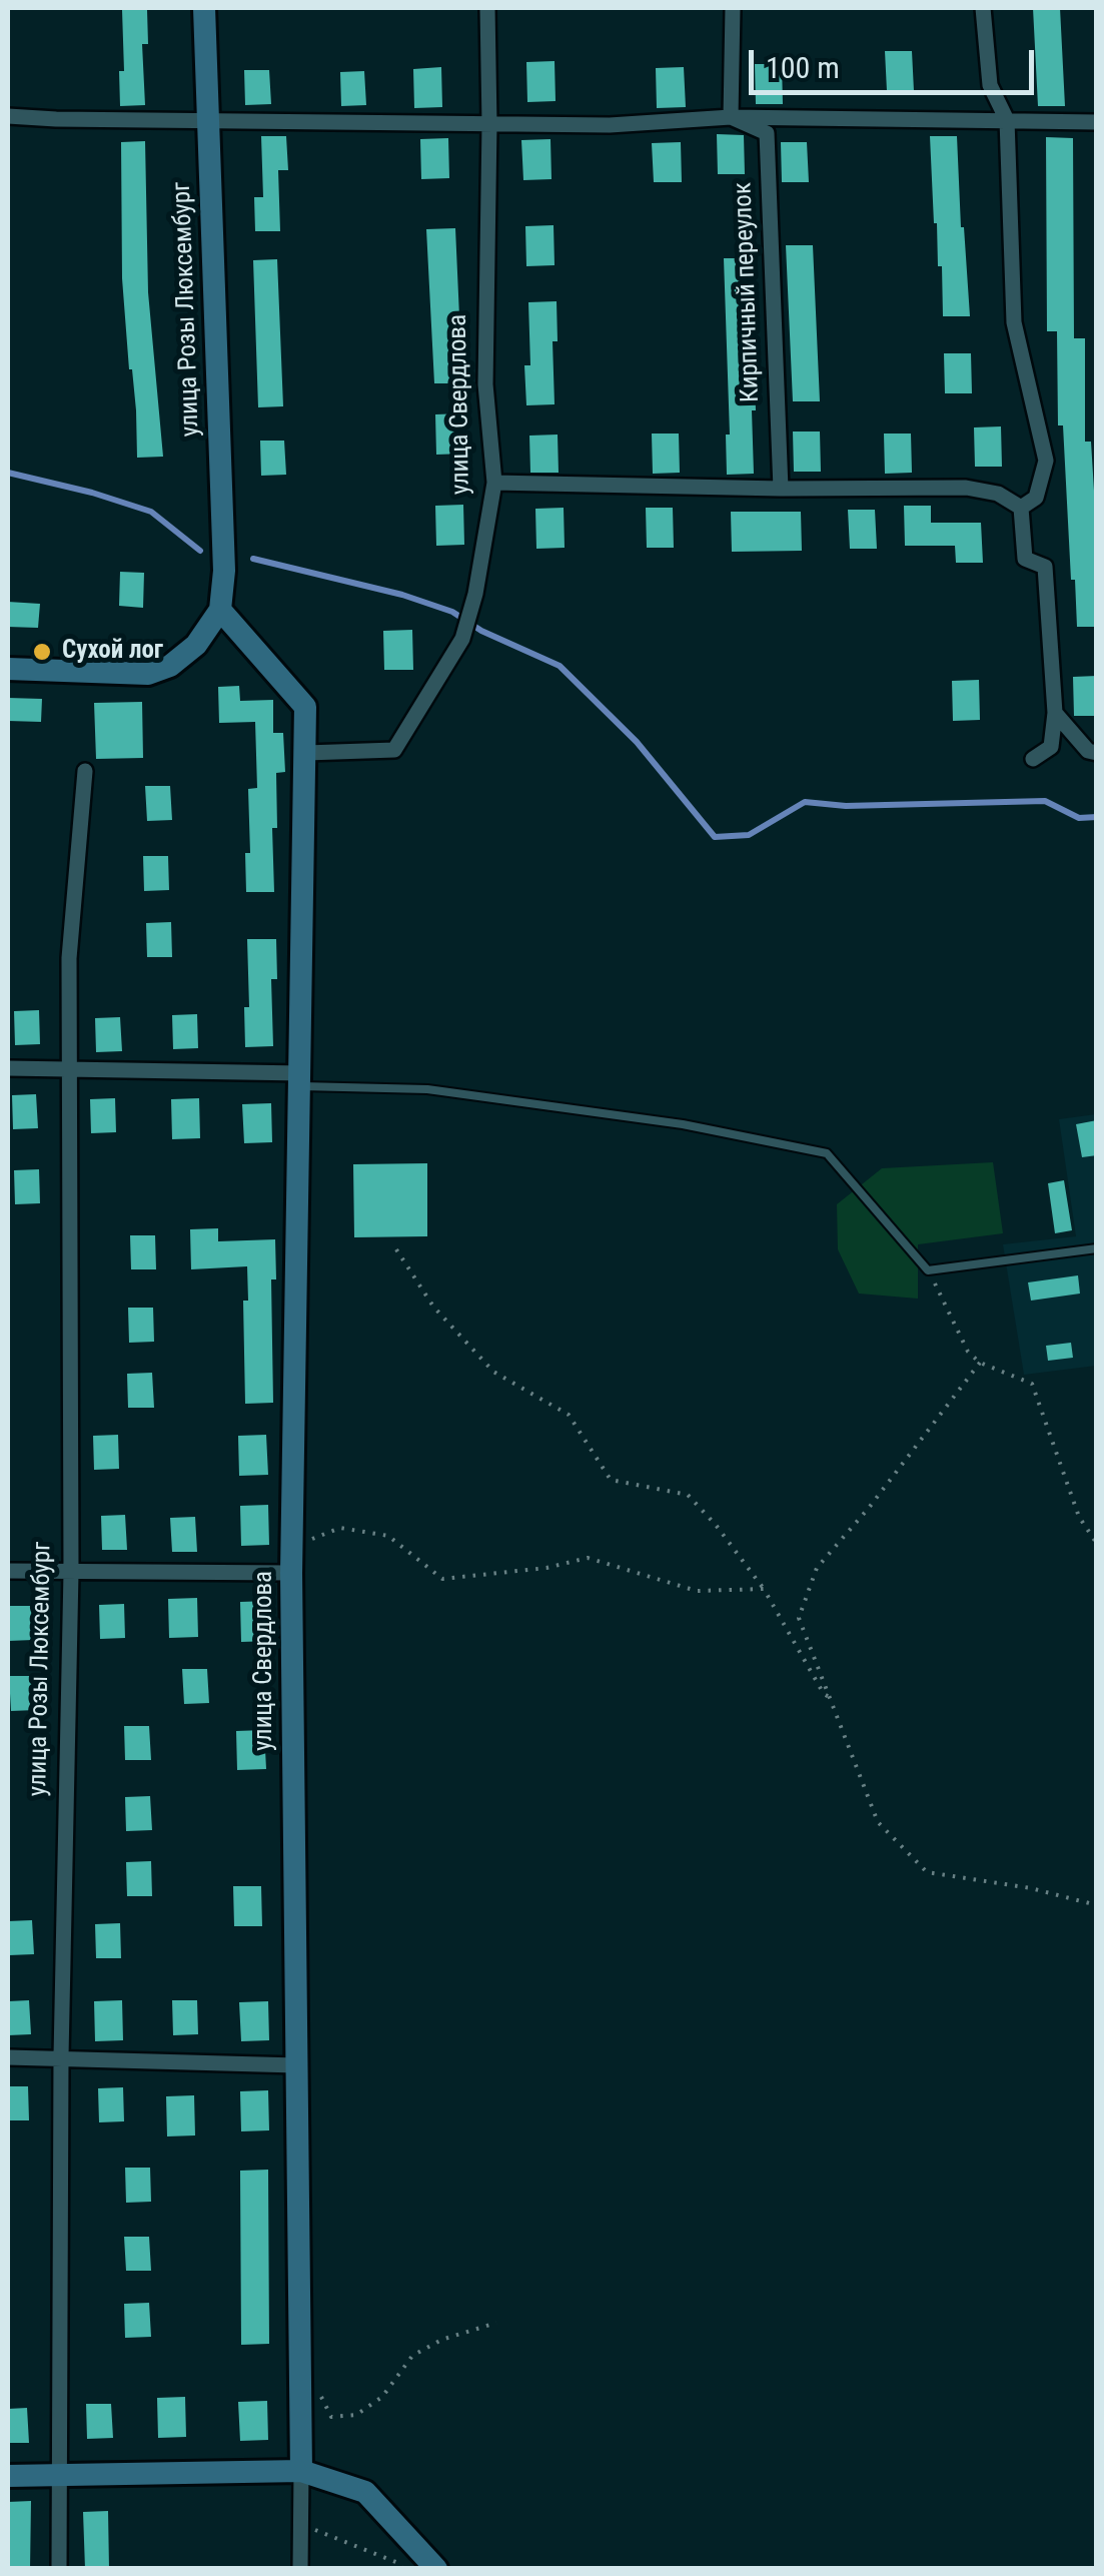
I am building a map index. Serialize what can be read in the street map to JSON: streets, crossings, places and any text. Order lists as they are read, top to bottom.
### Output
{
  "streets": {
    "street": ["Кирпичный переулок", "улица Розы Люксембург", "улица Свердлова"]
  },
  "crossings": [
    ["улица Розы Люксембург", "улица Свердлова"]
  ],
  "places": ["Сухой лог"],
  "scale_bar": "100 m"
}
